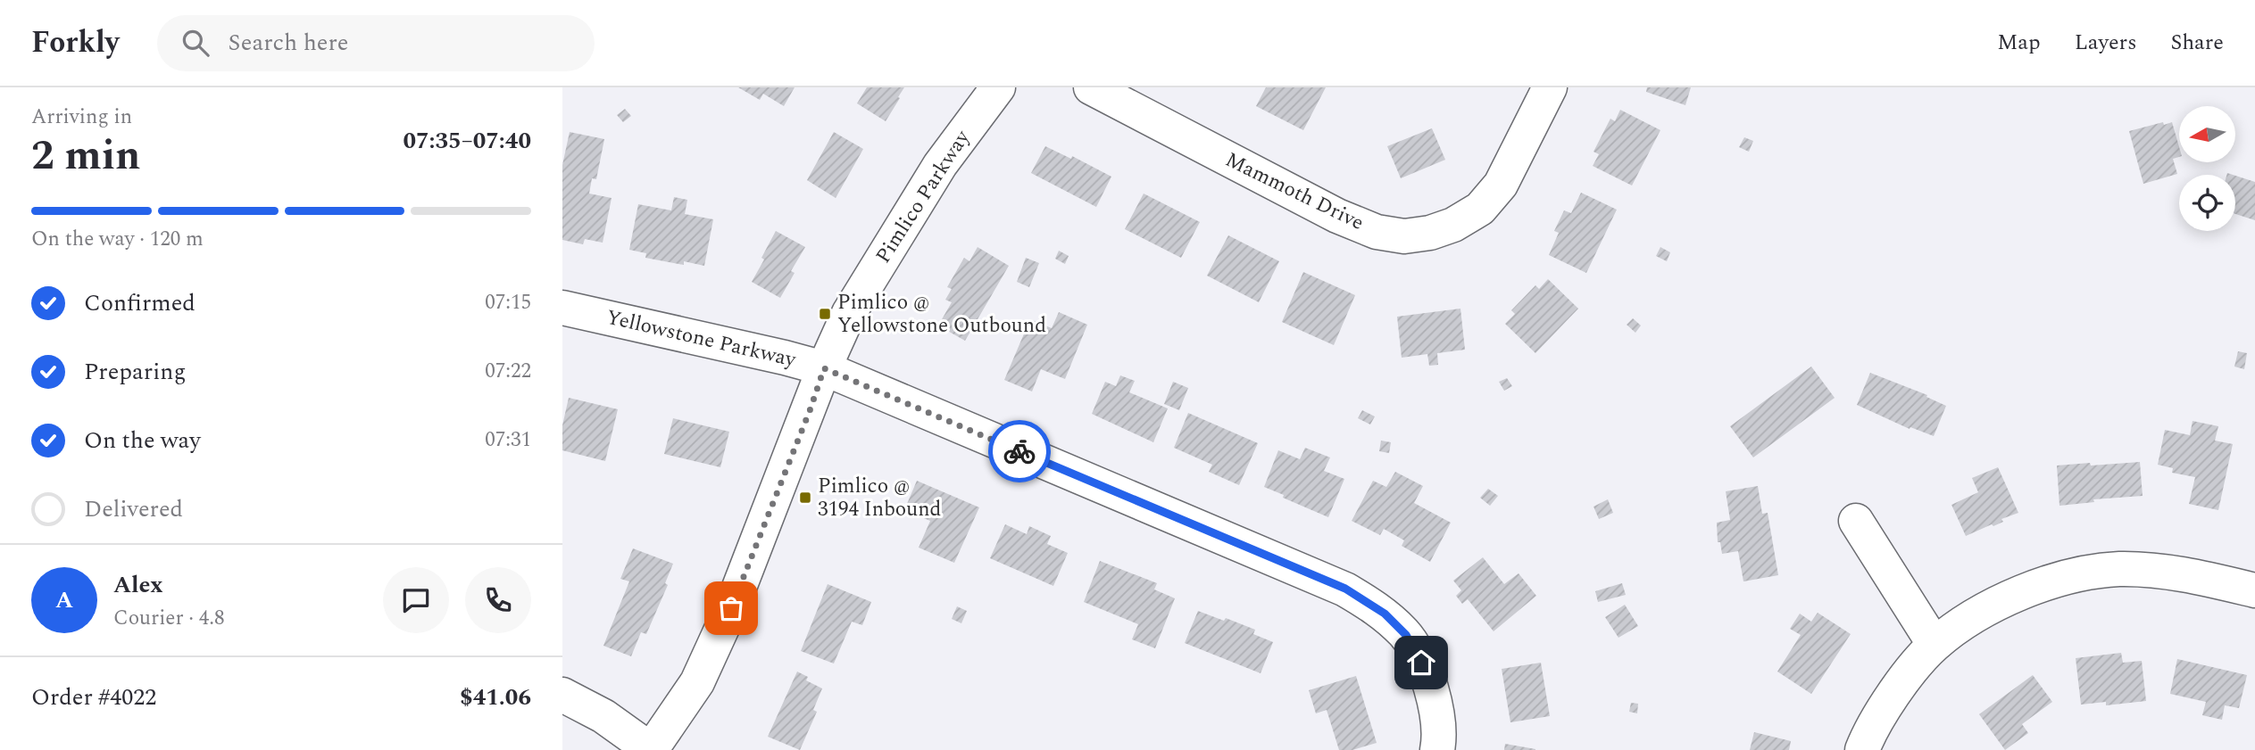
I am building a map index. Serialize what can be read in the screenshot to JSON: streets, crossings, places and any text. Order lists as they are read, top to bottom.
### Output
{
  "streets": {
    "street": ["Mammoth Drive", "Pimlico Parkway", "Yellowstone Parkway"]
  },
  "crossings": [
    ["Pimlico Parkway", "Yellowstone Parkway"]
  ],
  "places": {
    "transit": ["Pimlico @ Yellowstone Outbound", "Pimlico @ 3194 Inbound"]
  },
  "north": "left",
  "page": {
    "header": "Forkly",
    "search": "Search here",
    "nav": ["Map", "Layers", "Share"],
    "heading": ["2 min", "Arriving in", "07:35–07:40"],
    "panel": [
      "Alex",
      "Courier · 4.8",
      "Order #4022",
      "$41.06"
    ],
    "bar": "On the way · 120 m",
    "list": [
      ["Confirmed", "07:15"],
      ["Preparing", "07:22"],
      ["On the way", "07:31"],
      "Delivered"
    ],
    "round": "A"
  }
}
